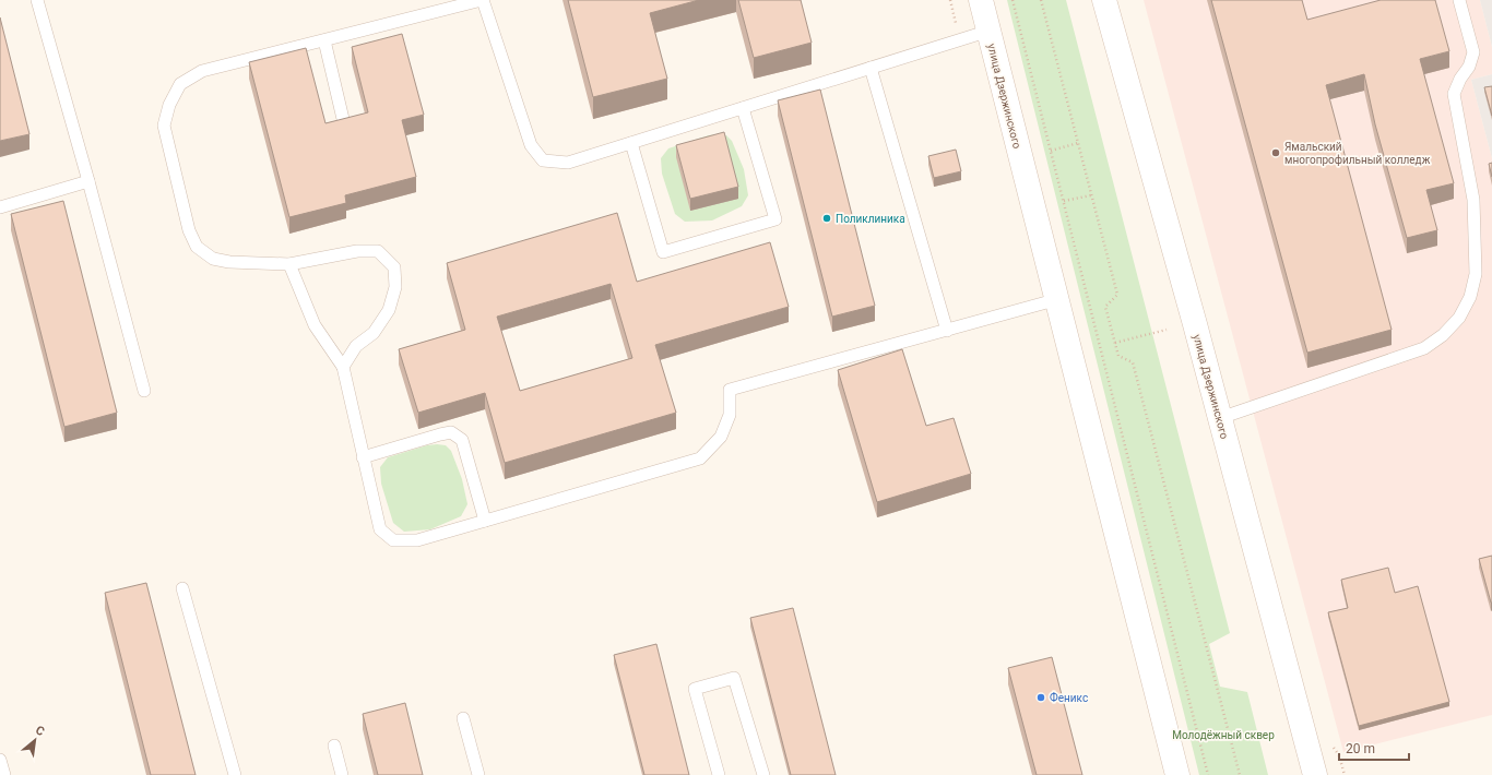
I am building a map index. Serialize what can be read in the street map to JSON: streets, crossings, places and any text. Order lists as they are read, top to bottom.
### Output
{
  "streets": {
    "street": ["улица Дзержинского"]
  },
  "parks": ["Молодёжный сквер"],
  "places": ["Ямальский многопрофильный колледж", "Поликлиника", "Феникс"],
  "scale_bar": "20 m",
  "north": "top right"
}
